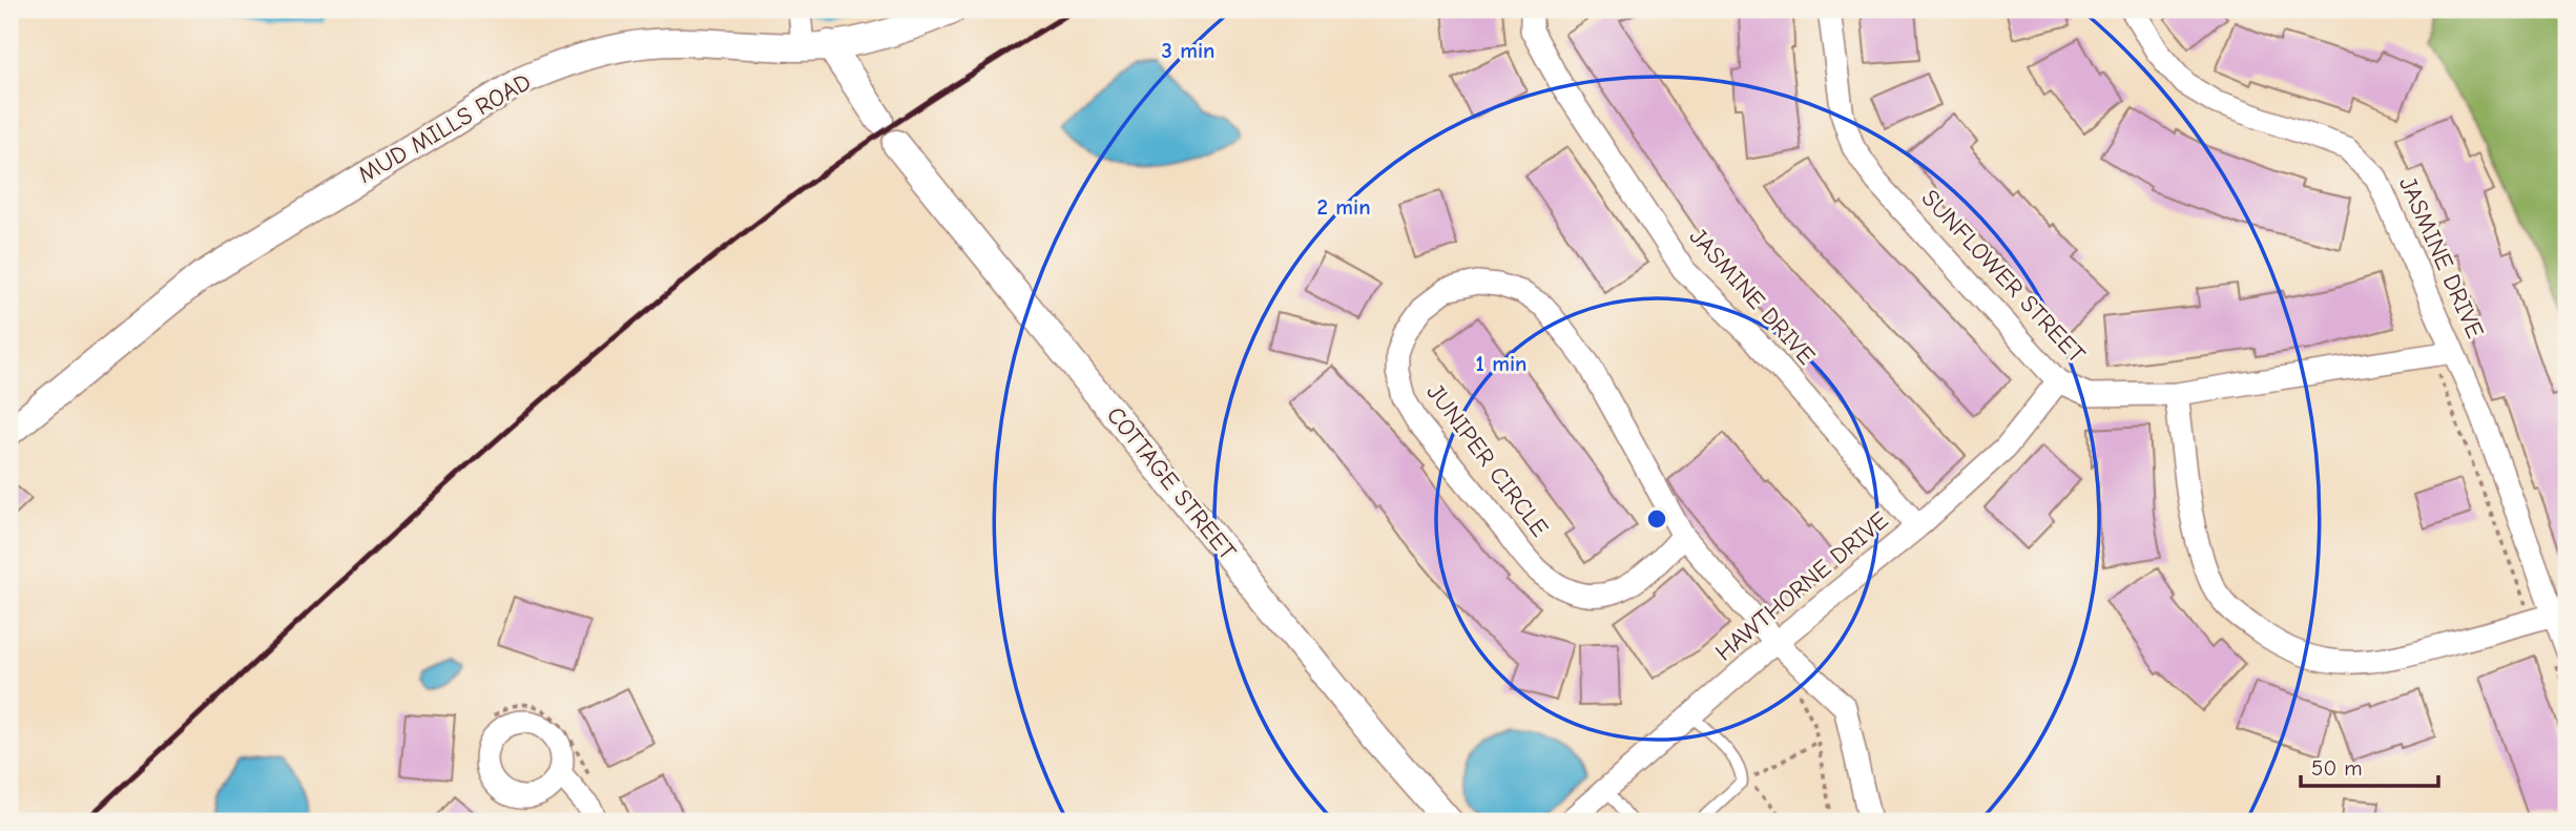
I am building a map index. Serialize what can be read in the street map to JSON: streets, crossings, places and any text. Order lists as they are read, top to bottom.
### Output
{
  "streets": {
    "street": [
      "MUD MILLS ROAD",
      "JASMINE DRIVE",
      "SUNFLOWER STREET",
      "JUNIPER CIRCLE",
      "COTTAGE STREET",
      "HAWTHORNE DRIVE"
    ]
  },
  "crossings": [
    ["JASMINE DRIVE", "SUNFLOWER STREET"],
    ["JASMINE DRIVE", "HAWTHORNE DRIVE"],
    ["SUNFLOWER STREET", "HAWTHORNE DRIVE"],
    ["JUNIPER CIRCLE", "HAWTHORNE DRIVE"]
  ],
  "scale_bar": "50 m",
  "rings": ["3 min", "2 min", "1 min"]
}
